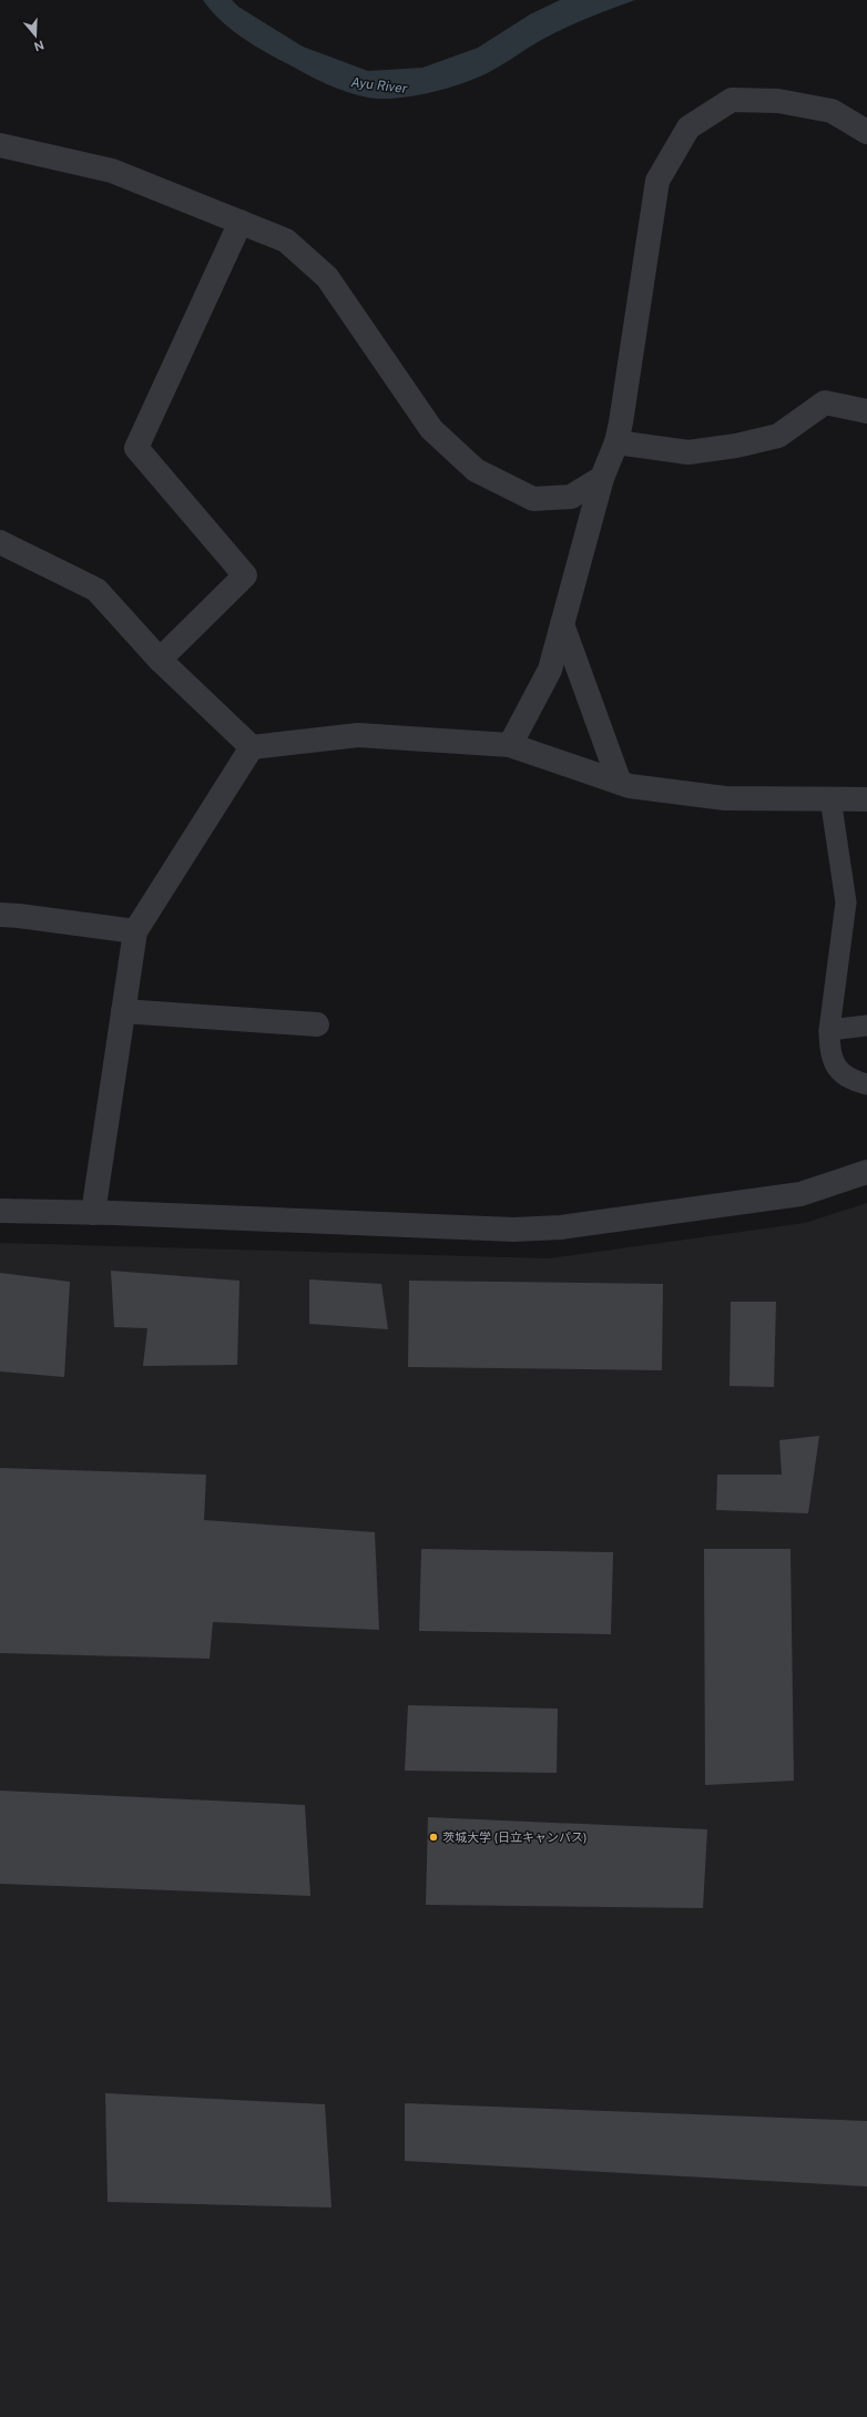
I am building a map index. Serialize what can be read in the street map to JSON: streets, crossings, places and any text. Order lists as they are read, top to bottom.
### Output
{
  "water": ["Ayu River"],
  "places": ["茨城大学 (日立キャンパス)"],
  "north": "bottom"
}
